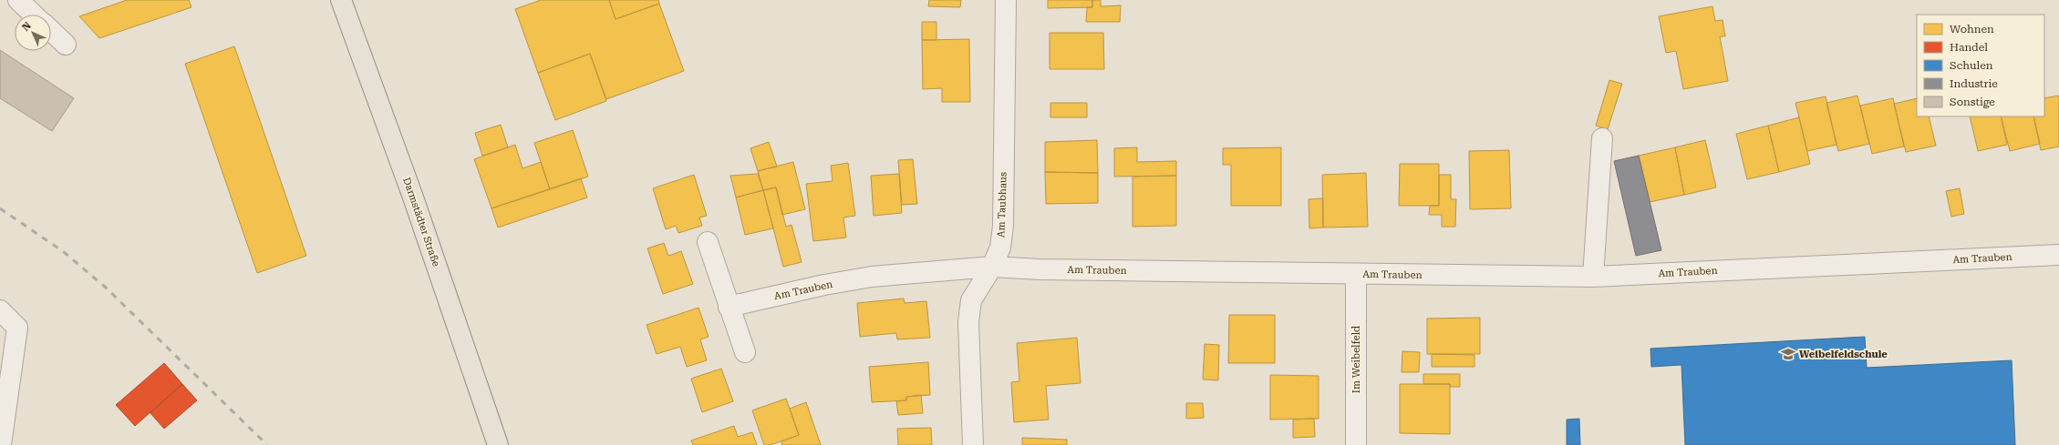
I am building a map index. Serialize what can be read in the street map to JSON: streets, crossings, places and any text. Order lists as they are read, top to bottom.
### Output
{
  "streets": {
    "main road": ["Darmstädter Straße"],
    "street": ["Am Taubhaus", "Am Trauben", "Im Weibelfeld"]
  },
  "crossings": [
    ["Am Taubhaus", "Am Trauben"],
    ["Am Trauben", "Im Weibelfeld"]
  ],
  "places": {
    "school or university": ["Weibelfeldschule"]
  },
  "legend": [
    "Wohnen",
    "Handel",
    "Schulen",
    "Industrie",
    "Sonstige"
  ],
  "north": "top left"
}
